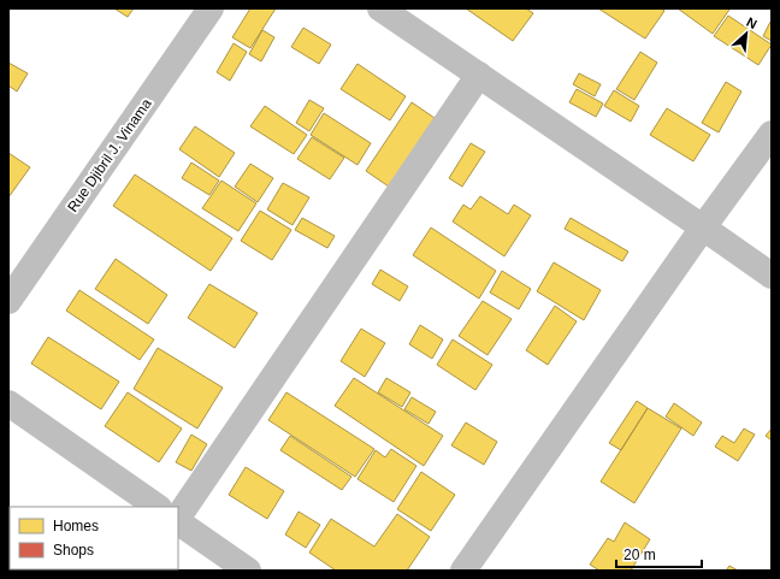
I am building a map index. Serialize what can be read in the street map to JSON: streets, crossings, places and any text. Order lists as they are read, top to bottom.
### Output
{
  "streets": {
    "street": ["Rue Djibril J. Vinama"]
  },
  "legend": ["Homes", "Shops"],
  "scale_bar": "20 m",
  "north": "top right"
}
